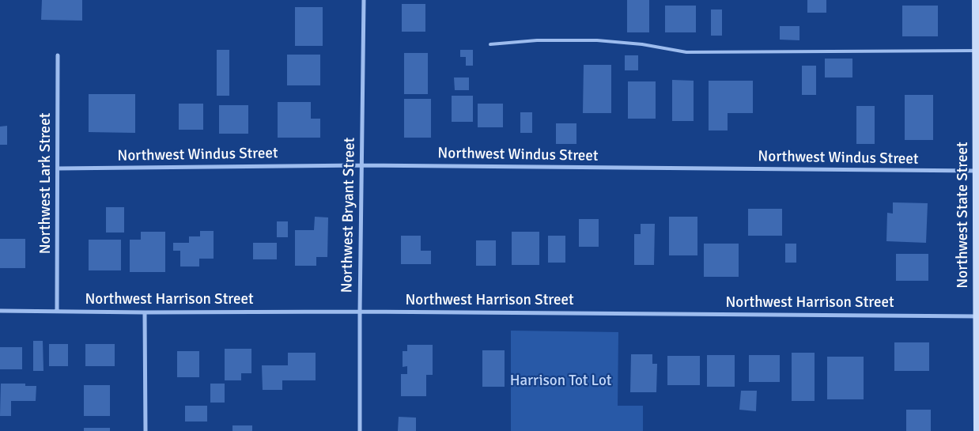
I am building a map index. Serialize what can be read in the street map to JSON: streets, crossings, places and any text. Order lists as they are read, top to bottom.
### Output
{
  "streets": {
    "street": [
      "Northwest Windus Street",
      "Northwest Lark Street",
      "Northwest Bryant Street",
      "Northwest State Street",
      "Northwest Harrison Street"
    ]
  },
  "crossings": [
    ["Northwest Windus Street", "Northwest Lark Street"],
    ["Northwest Windus Street", "Northwest Bryant Street"],
    ["Northwest Windus Street", "Northwest State Street"],
    ["Northwest Lark Street", "Northwest Harrison Street"],
    ["Northwest Bryant Street", "Northwest Harrison Street"],
    ["Northwest State Street", "Northwest Harrison Street"]
  ],
  "parks": ["Harrison Tot Lot"]
}
